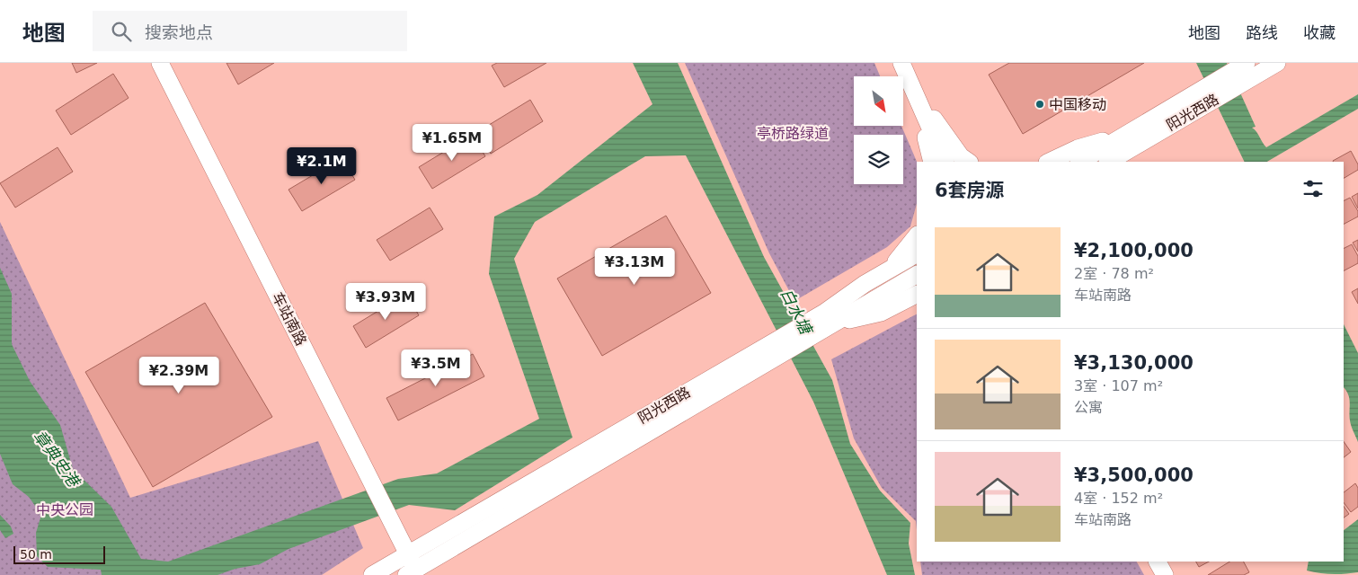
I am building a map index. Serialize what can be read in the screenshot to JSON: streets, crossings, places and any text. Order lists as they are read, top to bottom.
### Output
{
  "streets": {
    "main road": ["阳光西路", "车站南路"]
  },
  "crossings": [
    ["阳光西路", "车站南路"]
  ],
  "water": ["白水塘", "章典史港"],
  "parks": ["亭桥路绿道", "中央公园"],
  "places": ["中国移动"],
  "scale_bar": "50 m",
  "north": "bottom right",
  "page": {
    "header": "地图",
    "search": "搜索地点",
    "nav": ["地图", "路线", "收藏"],
    "price": [
      "¥1.65M",
      "¥2.1M",
      "¥3.13M",
      "¥3.93M",
      "¥3.5M",
      "¥2.39M"
    ],
    "heading": "6套房源",
    "list": [
      {
        "name": "¥2,100,000",
        "note": "2室 · 78 m² · 车站南路"
      },
      {
        "name": "¥3,130,000",
        "note": "3室 · 107 m² · 公寓"
      },
      {
        "name": "¥3,500,000",
        "note": "4室 · 152 m² · 车站南路"
      }
    ],
    "scale": "50 m"
  }
}
